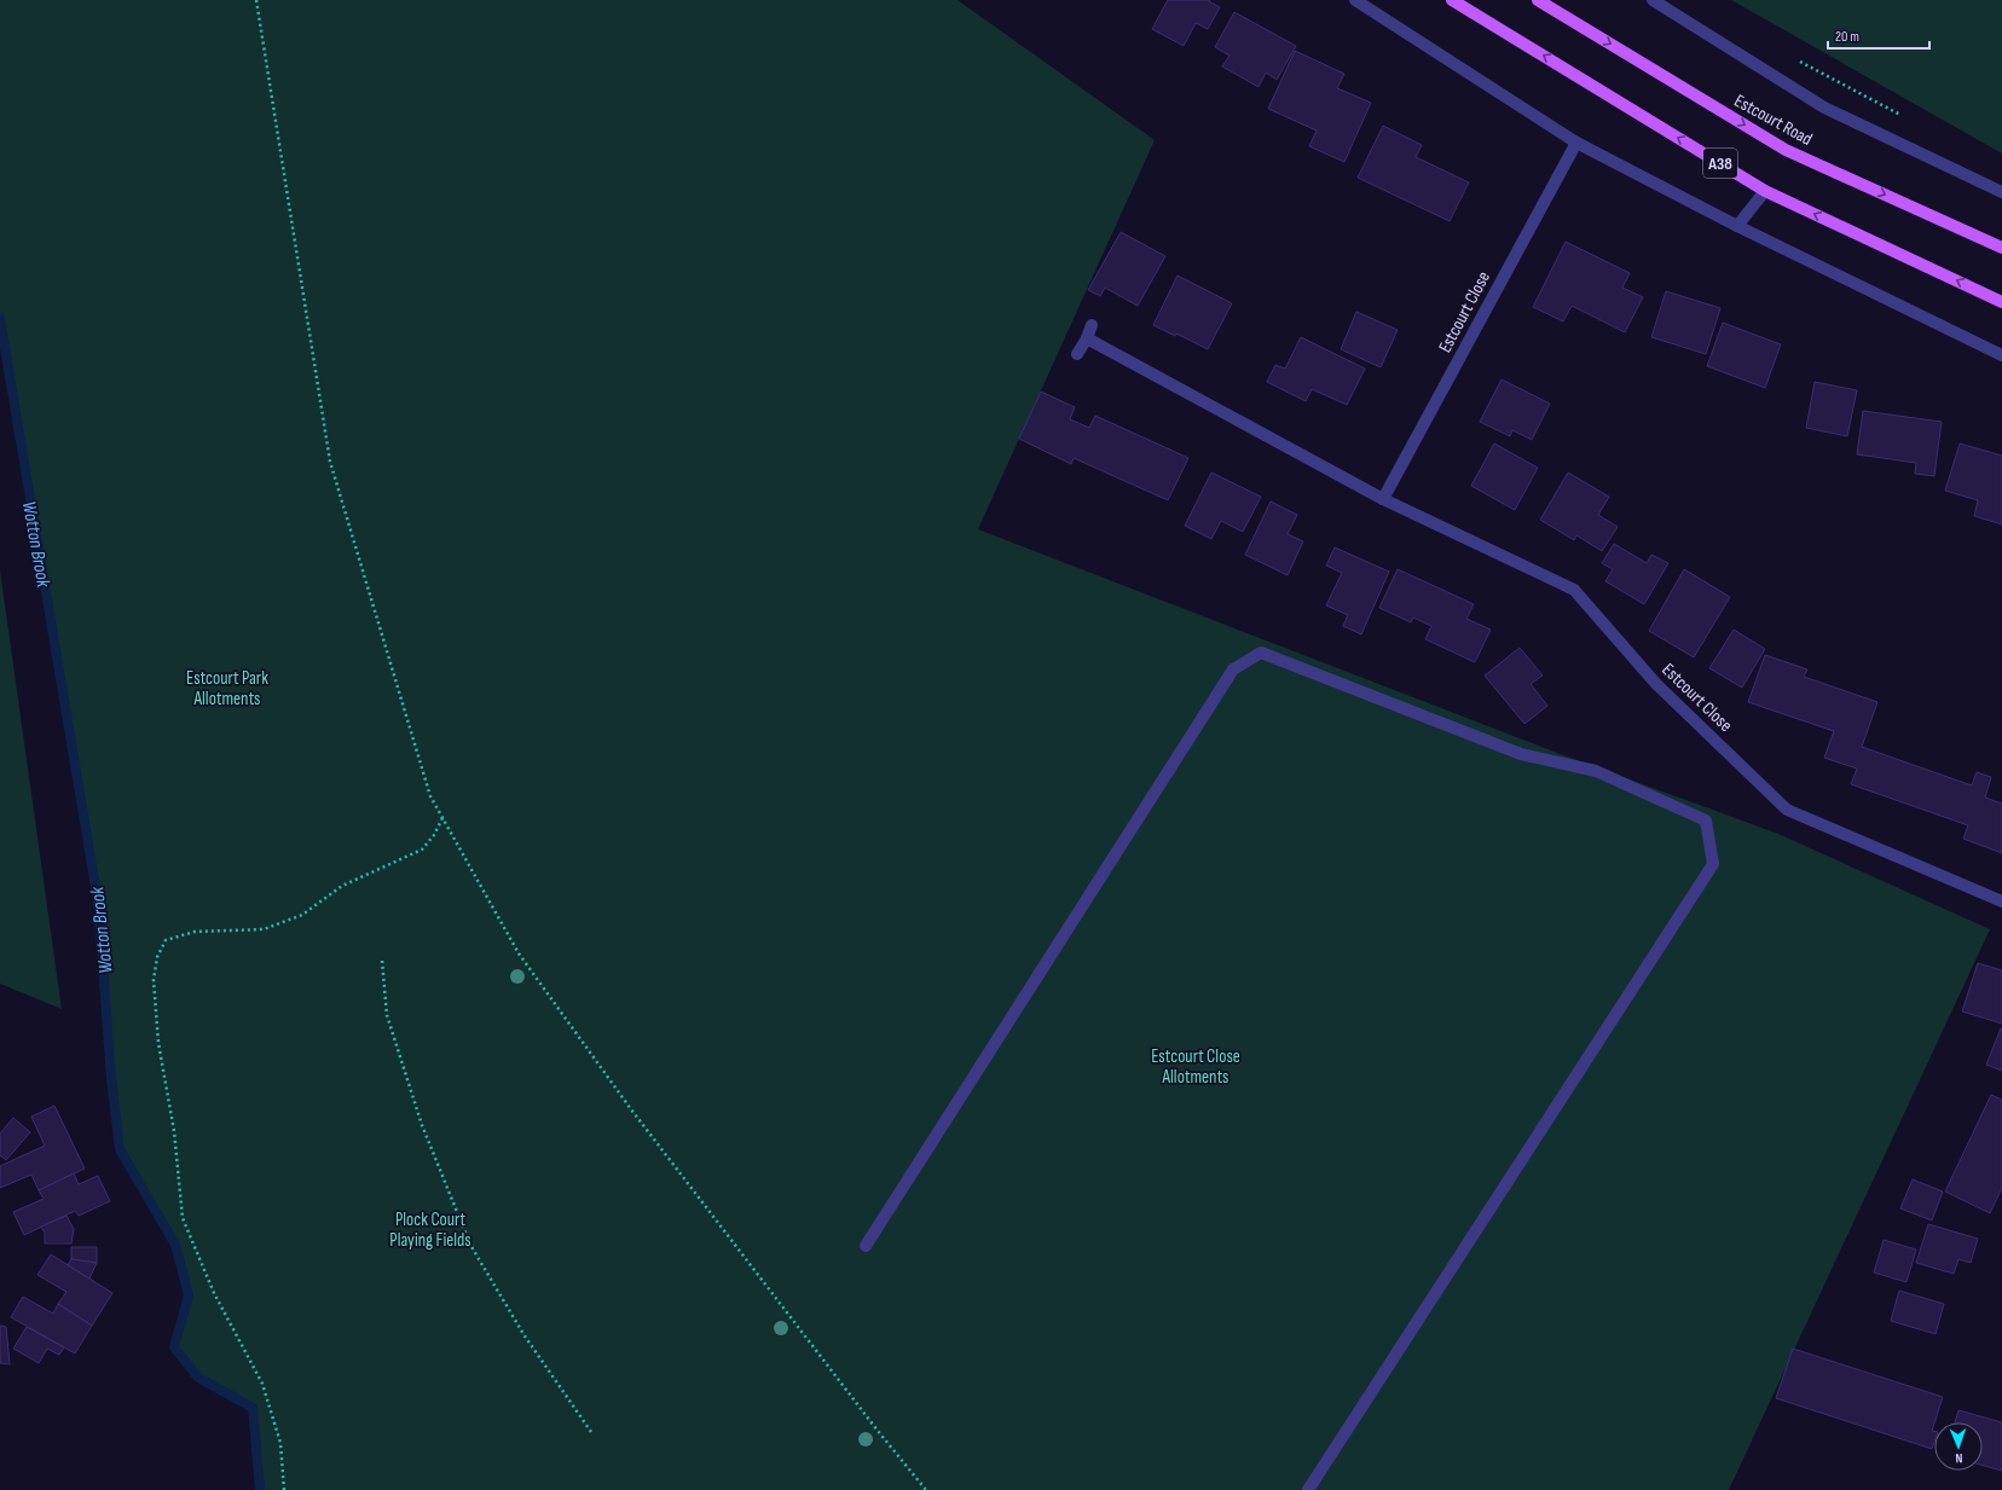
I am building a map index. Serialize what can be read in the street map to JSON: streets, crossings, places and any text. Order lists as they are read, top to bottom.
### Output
{
  "streets": {
    "main road": ["Estcourt Road", "A38"],
    "street": ["Estcourt Close"]
  },
  "water": ["Wotton Brook"],
  "parks": ["Estcourt Park Allotments", "Estcourt Close Allotments", "Plock Court Playing Fields"],
  "scale_bar": "20 m",
  "north": "bottom"
}
